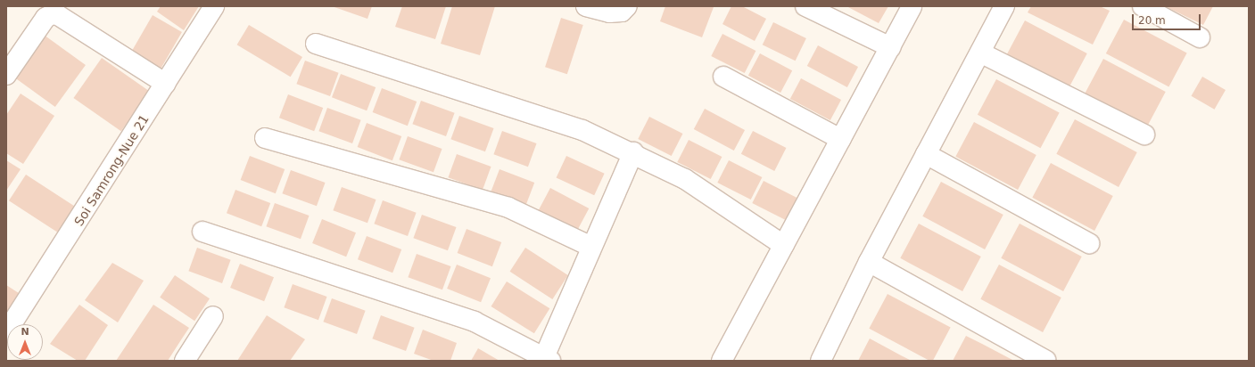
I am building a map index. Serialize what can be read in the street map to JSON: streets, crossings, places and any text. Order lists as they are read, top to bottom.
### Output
{
  "streets": {
    "street": ["Soi Samrong-Nue 21"]
  },
  "scale_bar": "20 m",
  "north": "top"
}
